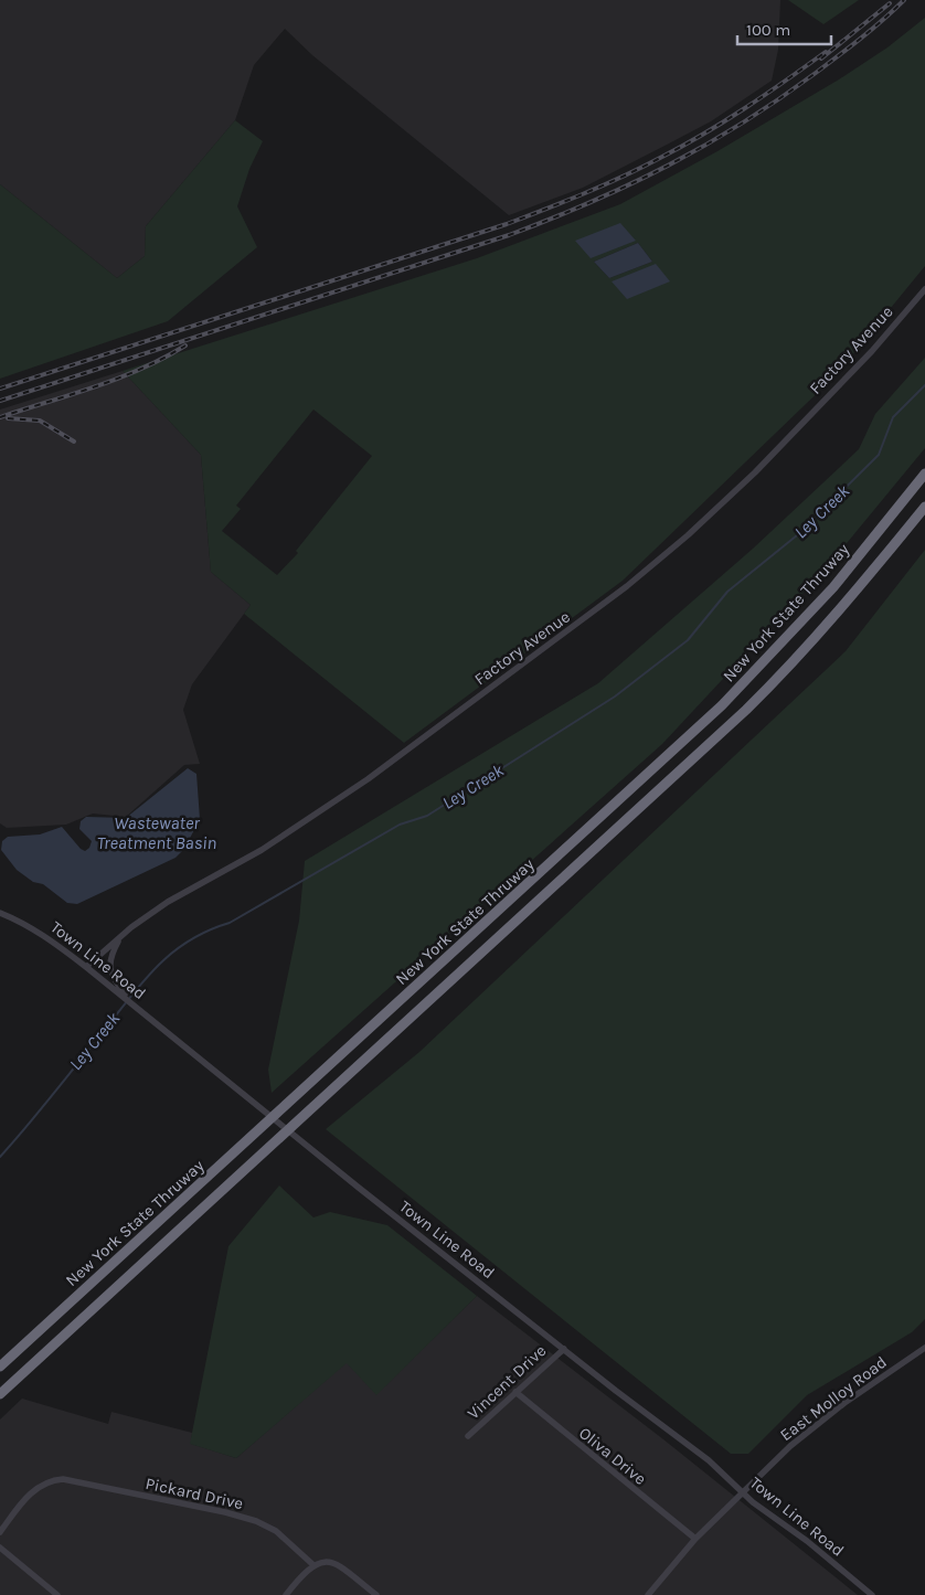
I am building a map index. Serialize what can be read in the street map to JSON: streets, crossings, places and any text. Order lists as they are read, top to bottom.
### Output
{
  "streets": {
    "highway": ["New York State Thruway"],
    "street": [
      "Factory Avenue",
      "Town Line Road",
      "Vincent Drive",
      "East Molloy Road",
      "Oliva Drive",
      "Pickard Drive"
    ]
  },
  "crossings": [
    ["Factory Avenue", "Town Line Road"],
    ["Town Line Road", "Vincent Drive"],
    ["Town Line Road", "East Molloy Road"],
    ["Vincent Drive", "Oliva Drive"],
    ["East Molloy Road", "Oliva Drive"]
  ],
  "water": ["Ley Creek", "Wastewater Treatment Basin"],
  "scale_bar": "100 m"
}
